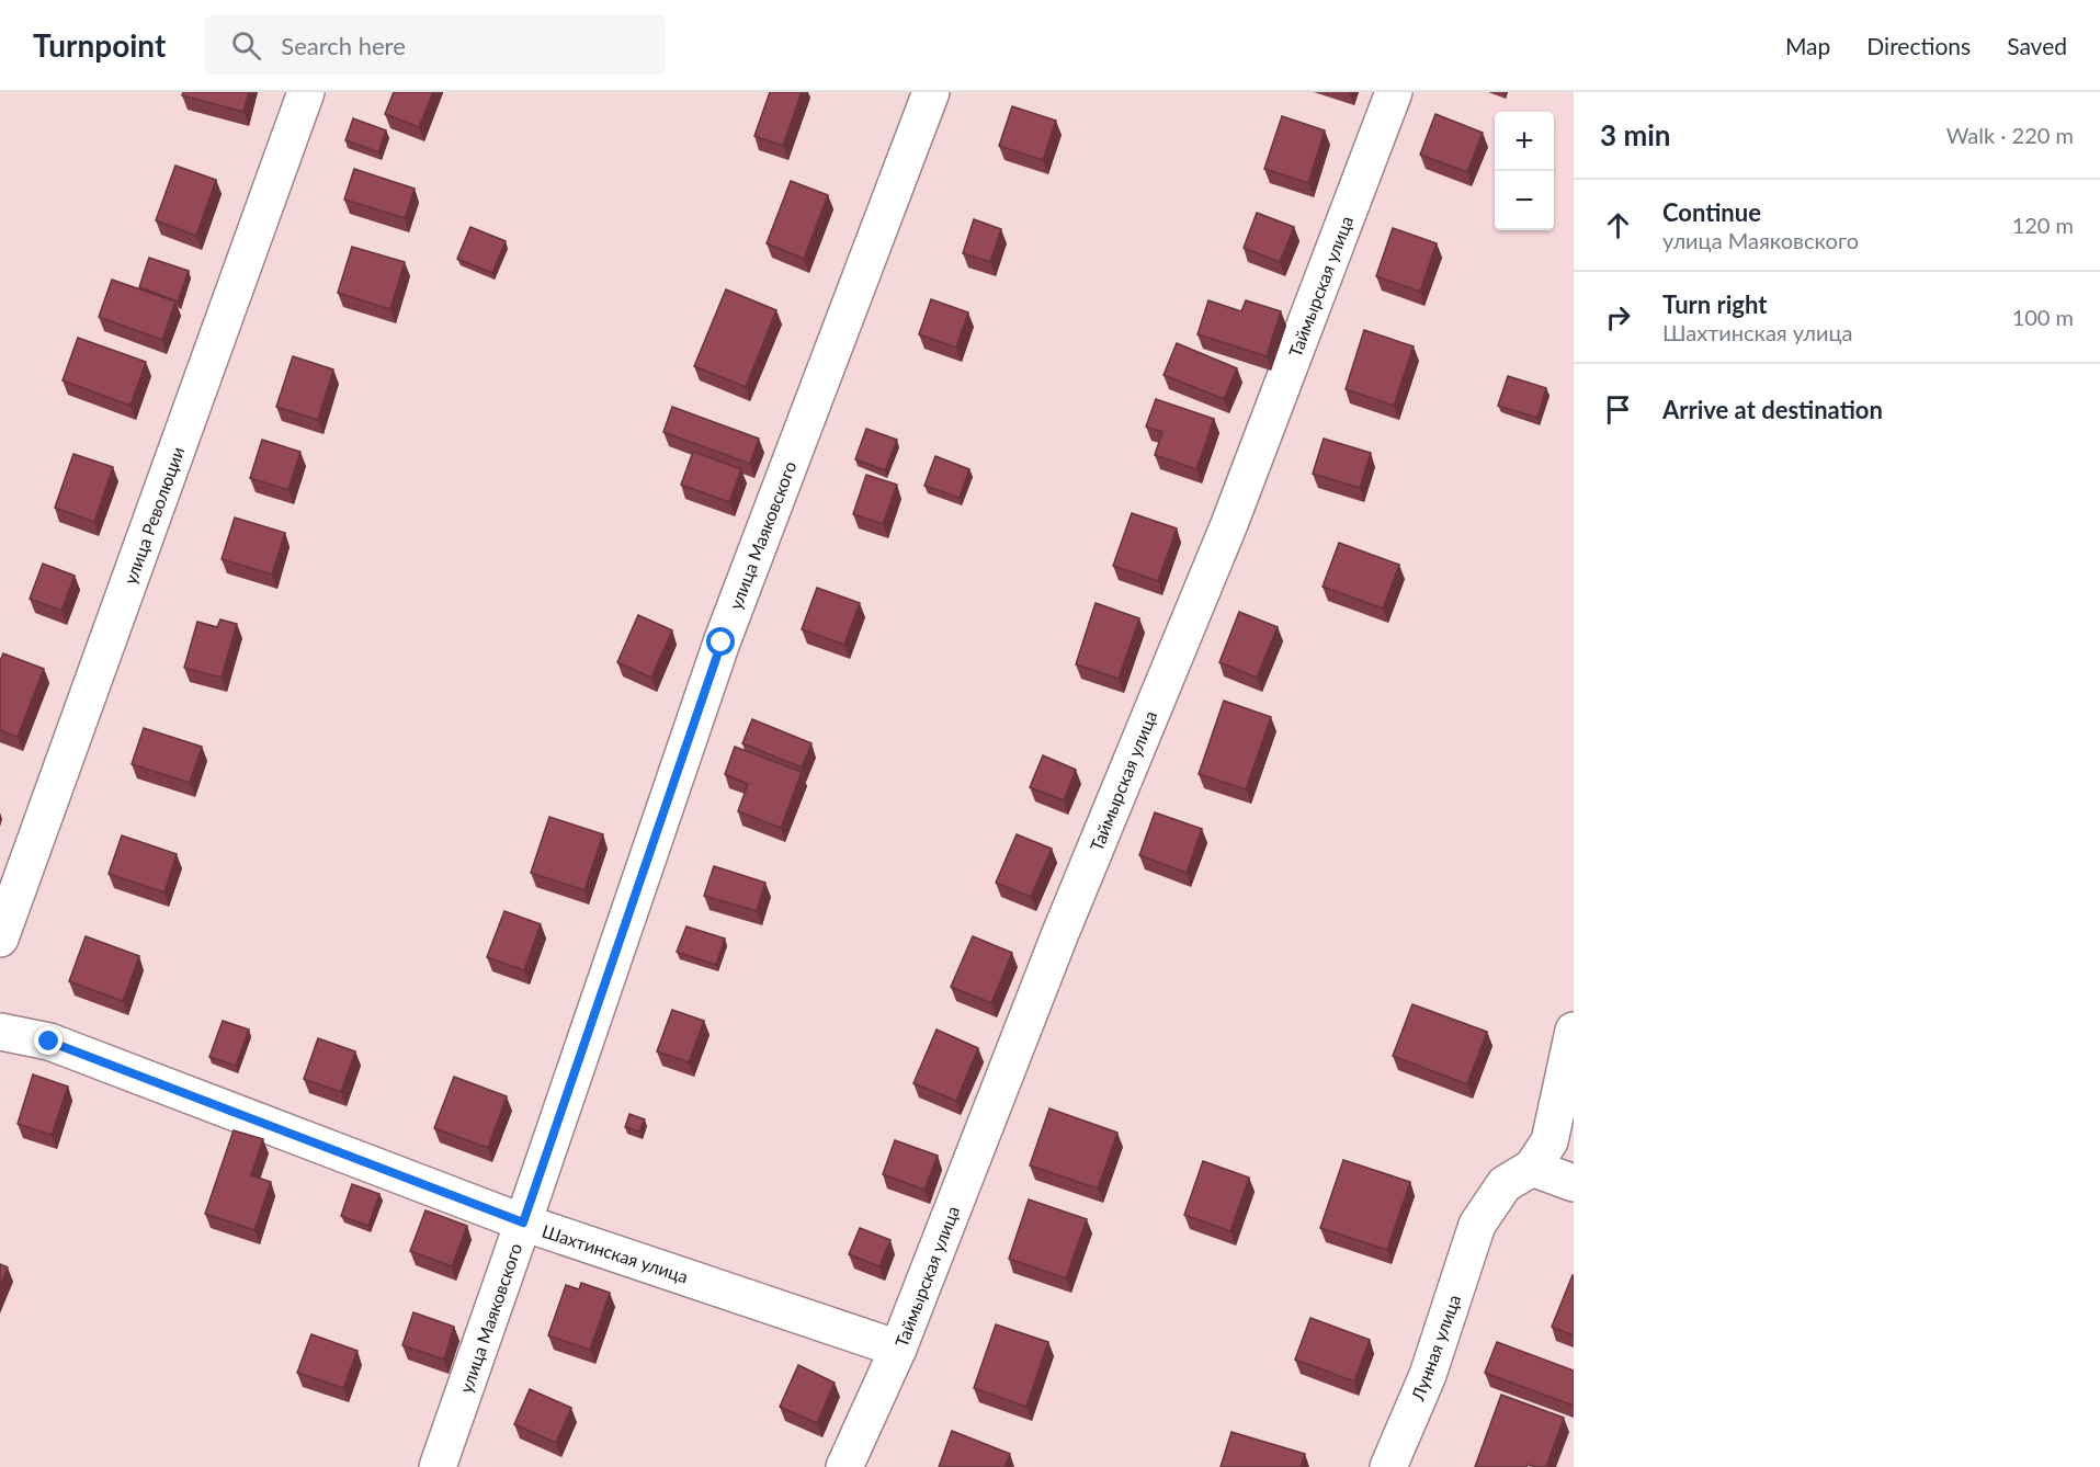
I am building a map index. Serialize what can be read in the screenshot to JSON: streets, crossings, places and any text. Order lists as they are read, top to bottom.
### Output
{
  "streets": {
    "street": [
      "Таймырская улица",
      "улица Революции",
      "улица Маяковского",
      "Шахтинская улица",
      "Лунная улица"
    ]
  },
  "crossings": [
    ["Таймырская улица", "Шахтинская улица"],
    ["улица Маяковского", "Шахтинская улица"]
  ],
  "page": {
    "header": "Turnpoint",
    "search": "Search here",
    "nav": ["Map", "Directions", "Saved"],
    "heading": ["3 min", "Walk · 220 m"],
    "map_buttons": ["+", "−"],
    "list": [
      ["Continue", "улица Маяковского", "120 m"],
      ["Turn right", "Шахтинская улица", "100 m"],
      "Arrive at destination"
    ]
  }
}
